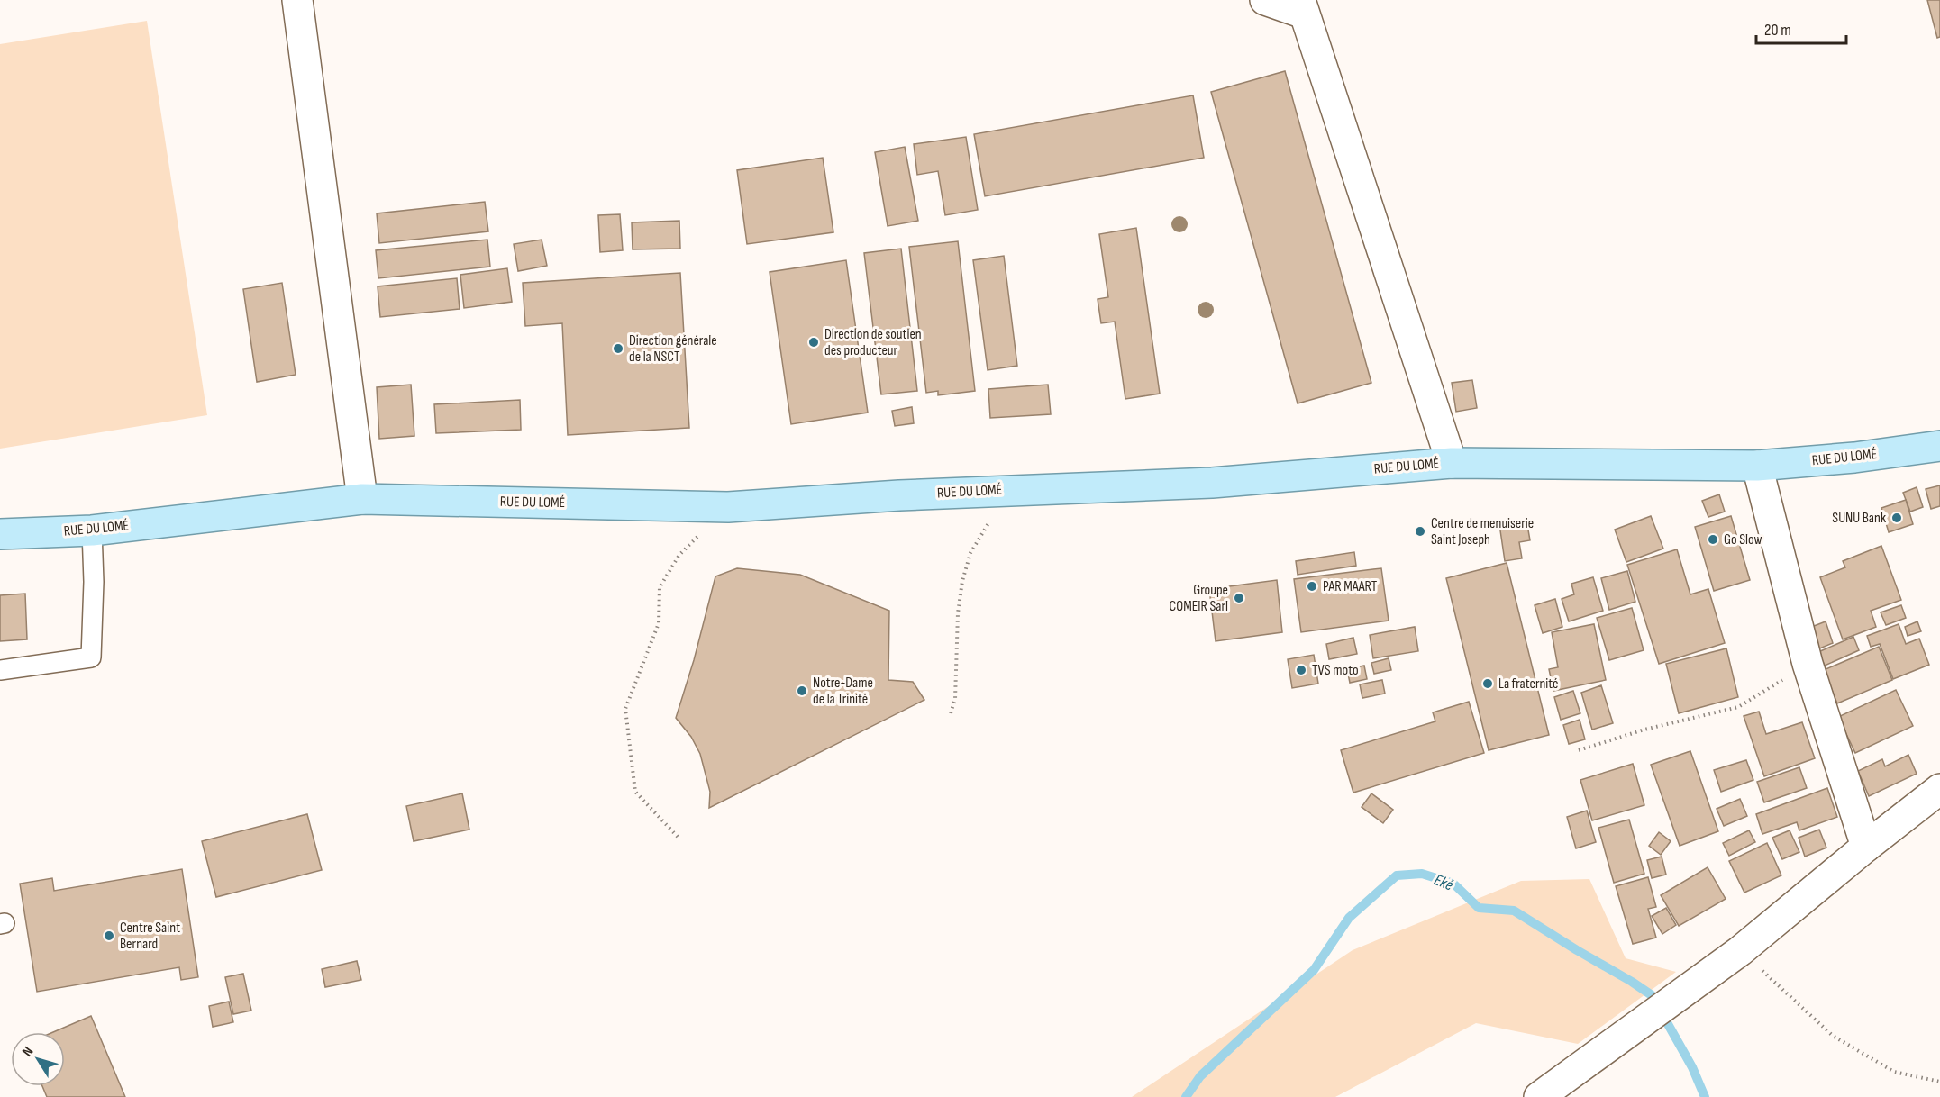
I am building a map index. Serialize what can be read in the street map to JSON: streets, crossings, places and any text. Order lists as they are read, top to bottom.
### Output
{
  "streets": {
    "main road": ["RUE DU LOMÉ"]
  },
  "water": ["Eké"],
  "places": [
    "Direction de soutien des producteur",
    "Direction générale de la NSCT",
    "SUNU Bank",
    "Centre de menuiserie Saint Joseph",
    "Go Slow",
    "PAR MAART",
    "Groupe COMEIR Sarl",
    "TVS moto",
    "La fraternité",
    "Notre-Dame de la Trinité",
    "Centre Saint Bernard"
  ],
  "scale_bar": "20 m",
  "north": "top left"
}
